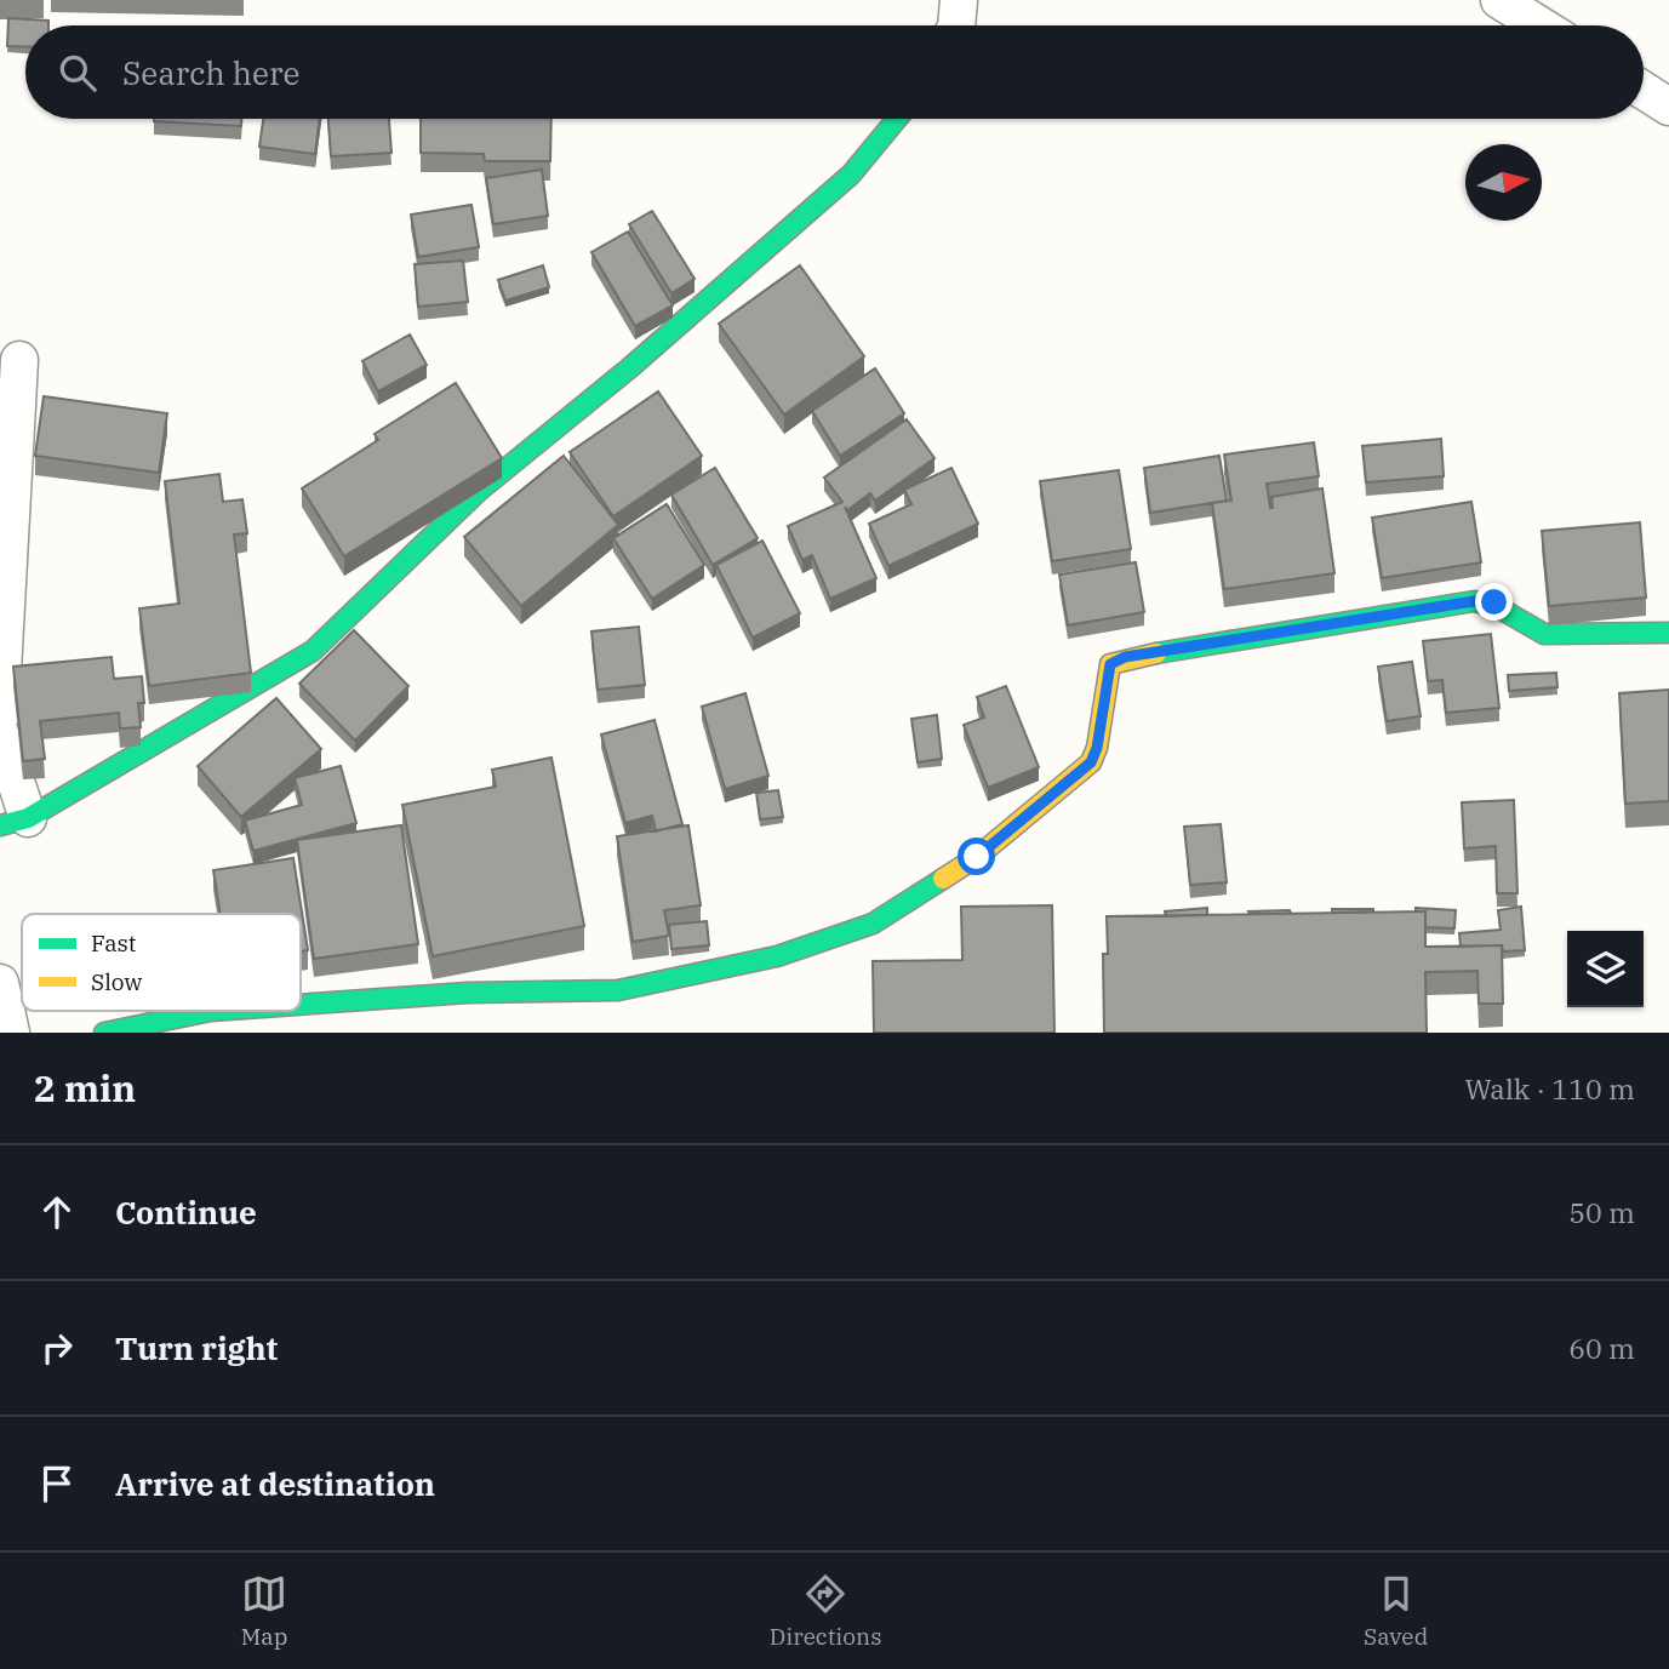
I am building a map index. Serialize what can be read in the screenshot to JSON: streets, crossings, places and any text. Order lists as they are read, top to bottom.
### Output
{
  "legend": ["Fast", "Slow"],
  "north": "right",
  "page": {
    "search": "Search here",
    "heading": ["2 min", "Walk · 110 m"],
    "list": [
      ["Continue", "50 m"],
      ["Turn right", "60 m"],
      "Arrive at destination"
    ],
    "nav": ["Map", "Directions", "Saved"]
  }
}
